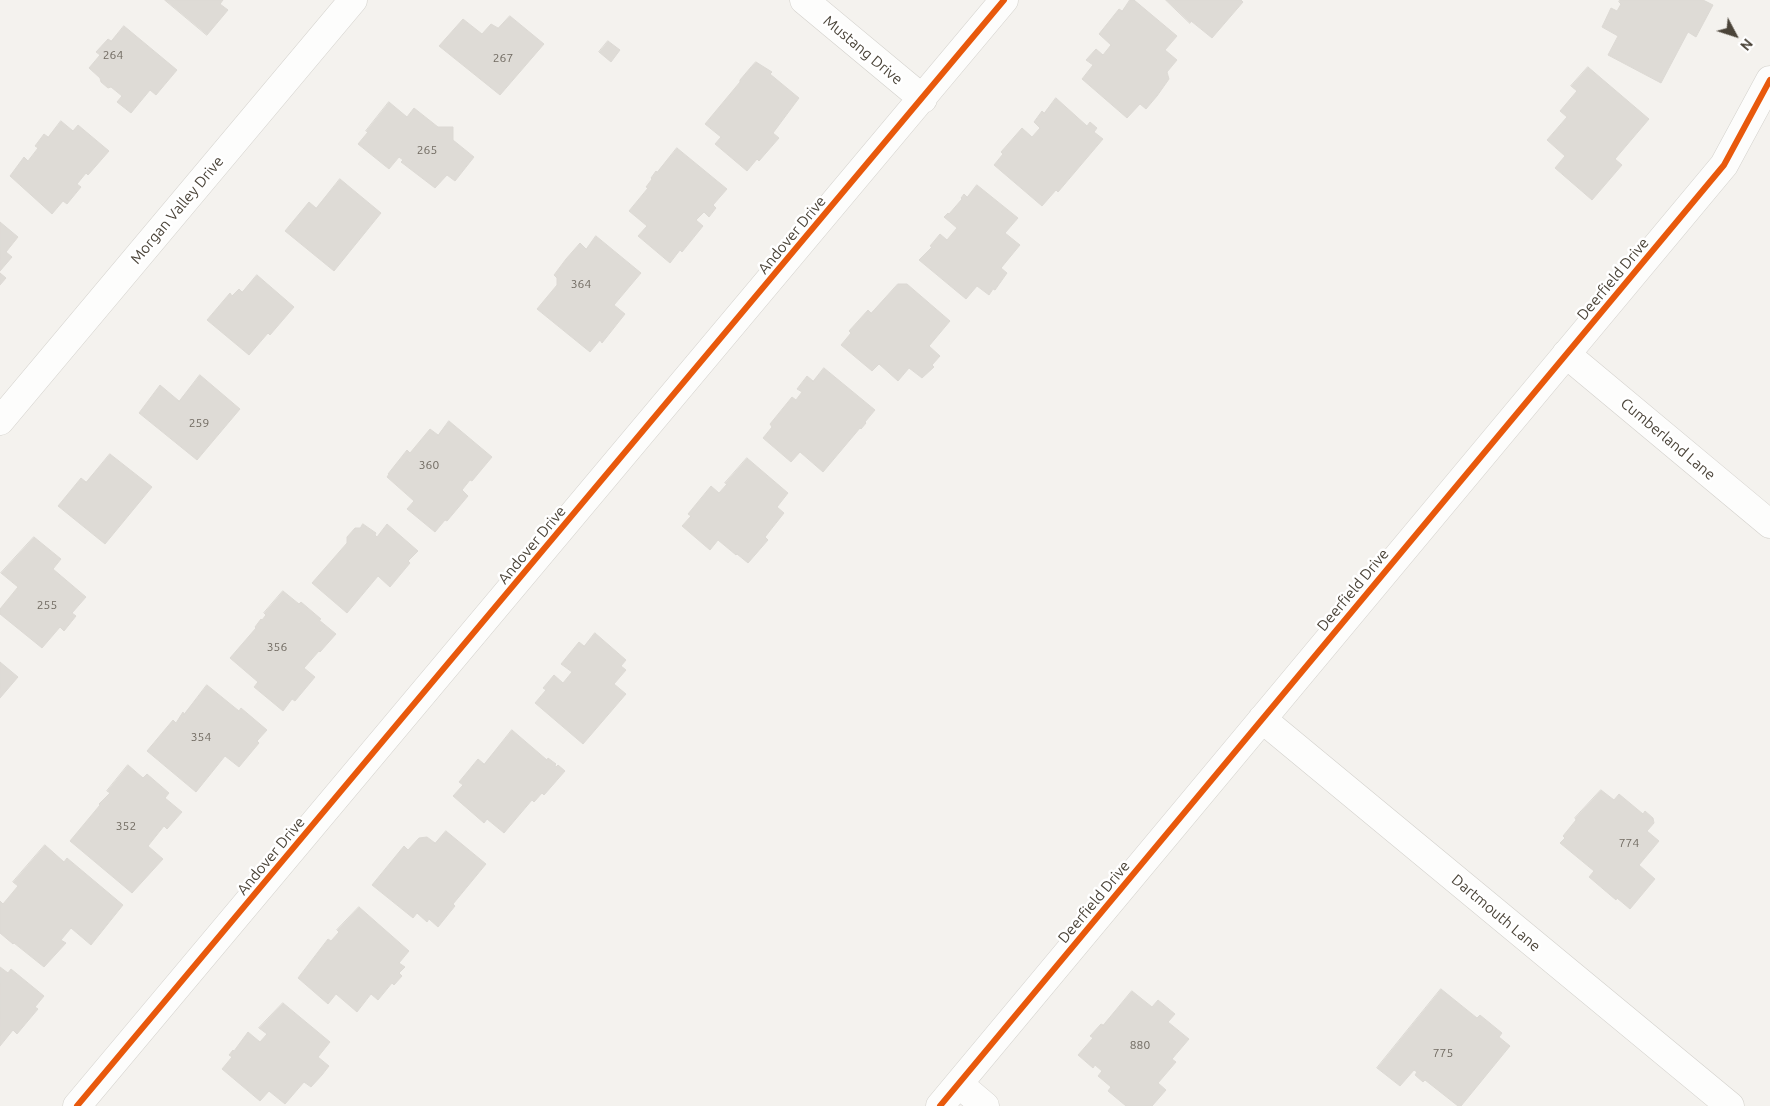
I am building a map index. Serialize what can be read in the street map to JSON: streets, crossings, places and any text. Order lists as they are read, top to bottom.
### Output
{
  "streets": {
    "street": [
      "Mustang Drive",
      "Morgan Valley Drive",
      "Andover Drive",
      "Deerfield Drive",
      "Cumberland Lane",
      "Dartmouth Lane"
    ]
  },
  "crossings": [
    ["Mustang Drive", "Andover Drive"],
    ["Deerfield Drive", "Cumberland Lane"],
    ["Deerfield Drive", "Dartmouth Lane"]
  ],
  "house_numbers": [
    "264",
    "267",
    "265",
    "364",
    "259",
    "360",
    "255",
    "356",
    "354",
    "352",
    "774",
    "880",
    "775"
  ],
  "north": "bottom right"
}
